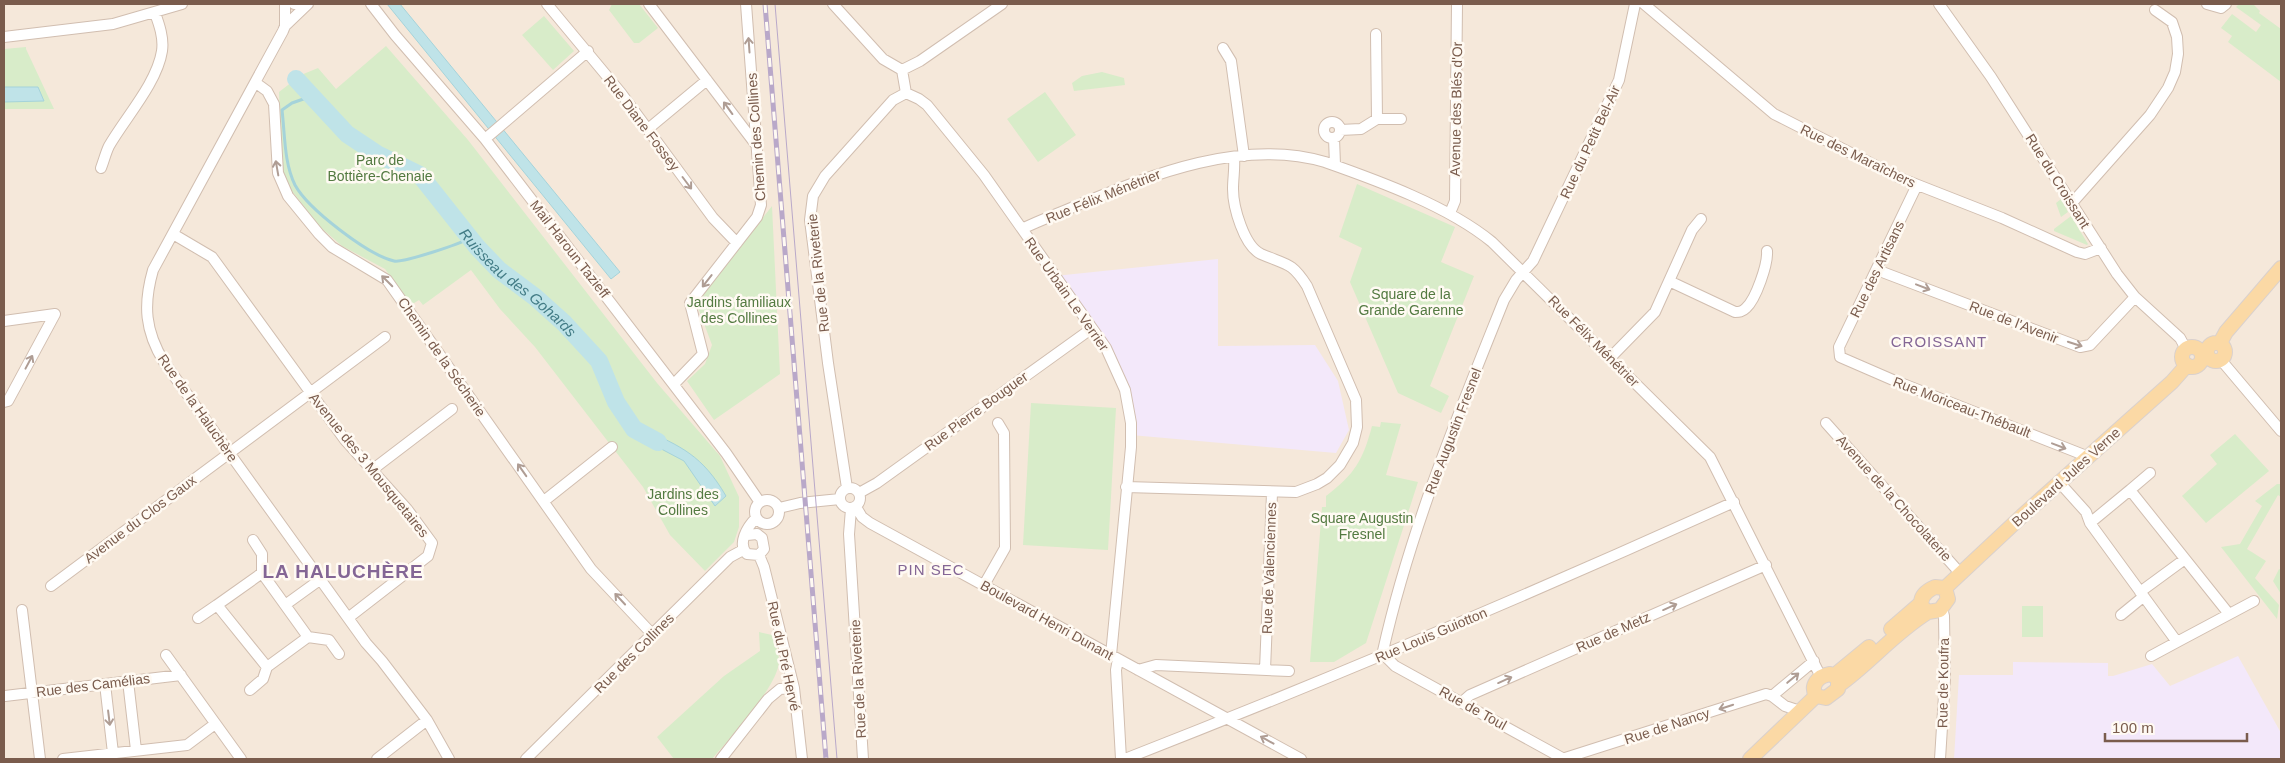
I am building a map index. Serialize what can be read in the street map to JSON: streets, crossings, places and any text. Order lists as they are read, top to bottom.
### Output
{
  "streets": {
    "main road": ["Boulevard Jules Verne"],
    "street": [
      "Avenue des Blés d'Or",
      "Rue Diane Fossey",
      "Chemin des Collines",
      "Rue du Petit Bel-Air",
      "Rue des Maraîchers",
      "Rue du Croissant",
      "Rue Félix Ménétrier",
      "Mail Haroun Tazieff",
      "Rue des Artisans",
      "Rue de la Riveterie",
      "Rue Urbain Le Verrier",
      "Rue de l'Avenir",
      "Chemin de la Sécherie",
      "Rue Moriceau-Thébault",
      "Rue de la Haluchère",
      "Rue Pierre Bouguer",
      "Rue Augustin Fresnel",
      "Avenue des 3 Mousquetaires",
      "Avenue de la Chocolaterie",
      "Avenue du Clos Gaux",
      "Rue de Valenciennes",
      "Boulevard Henri Dunant",
      "Rue de Metz",
      "Rue Louis Guiotton",
      "Rue des Collines",
      "Rue du Pré Hervé",
      "Rue de Koufra",
      "Rue des Camélias",
      "Rue de Toul",
      "Rue de Nancy"
    ]
  },
  "crossings": [
    ["Avenue des Blés d'Or", "Rue Félix Ménétrier"],
    ["Rue Diane Fossey", "Chemin des Collines"],
    ["Chemin des Collines", "Mail Haroun Tazieff"],
    ["Rue du Petit Bel-Air", "Rue Félix Ménétrier"],
    ["Rue du Petit Bel-Air", "Rue Augustin Fresnel"],
    ["Rue des Maraîchers", "Rue du Croissant"],
    ["Rue des Maraîchers", "Rue des Artisans"],
    ["Rue du Croissant", "Rue de l'Avenir"],
    ["Rue du Croissant", "Boulevard Jules Verne"],
    ["Rue Félix Ménétrier", "Rue Urbain Le Verrier"],
    ["Rue Félix Ménétrier", "Rue Augustin Fresnel"],
    ["Rue Félix Ménétrier", "Rue de Metz"],
    ["Rue Félix Ménétrier", "Rue Louis Guiotton"],
    ["Rue des Artisans", "Rue de l'Avenir"],
    ["Rue des Artisans", "Rue Moriceau-Thébault"],
    ["Rue de la Riveterie", "Rue Urbain Le Verrier"],
    ["Rue de la Riveterie", "Rue Pierre Bouguer"],
    ["Rue de la Riveterie", "Boulevard Henri Dunant"],
    ["Rue Urbain Le Verrier", "Rue Pierre Bouguer"],
    ["Rue Urbain Le Verrier", "Rue de Valenciennes"],
    ["Rue Urbain Le Verrier", "Boulevard Henri Dunant"],
    ["Rue Urbain Le Verrier", "Rue Louis Guiotton"],
    ["Chemin de la Sécherie", "Rue de la Haluchère"],
    ["Chemin de la Sécherie", "Rue des Collines"],
    ["Rue Moriceau-Thébault", "Boulevard Jules Verne"],
    ["Rue de la Haluchère", "Avenue des 3 Mousquetaires"],
    ["Rue de la Haluchère", "Avenue du Clos Gaux"],
    ["Rue Pierre Bouguer", "Boulevard Henri Dunant"],
    ["Rue Augustin Fresnel", "Rue Louis Guiotton"],
    ["Rue Augustin Fresnel", "Rue de Toul"],
    ["Avenue des 3 Mousquetaires", "Avenue du Clos Gaux"],
    ["Boulevard Jules Verne", "Avenue de la Chocolaterie"],
    ["Boulevard Jules Verne", "Rue de Koufra"],
    ["Boulevard Henri Dunant", "Rue Louis Guiotton"],
    ["Rue de Metz", "Rue de Toul"],
    ["Rue Louis Guiotton", "Rue de Toul"],
    ["Rue des Collines", "Rue du Pré Hervé"],
    ["Rue de Toul", "Rue de Nancy"]
  ],
  "one_way": [
    "Rue de l'Avenir",
    "Chemin de la Sécherie",
    "Rue Moriceau-Thébault",
    "Rue de Metz",
    "Rue de Nancy"
  ],
  "districts": ["CROISSANT", "PIN SEC", "LA HALUCHÈRE"],
  "water": ["Ruisseau des Gohards"],
  "parks": [
    "Parc de Bottière-Chenaie",
    "Square de la Grande Garenne",
    "Jardins familiaux des Collines",
    "Jardins des Collines",
    "Square Augustin Fresnel"
  ],
  "scale_bar": "100 m"
}
